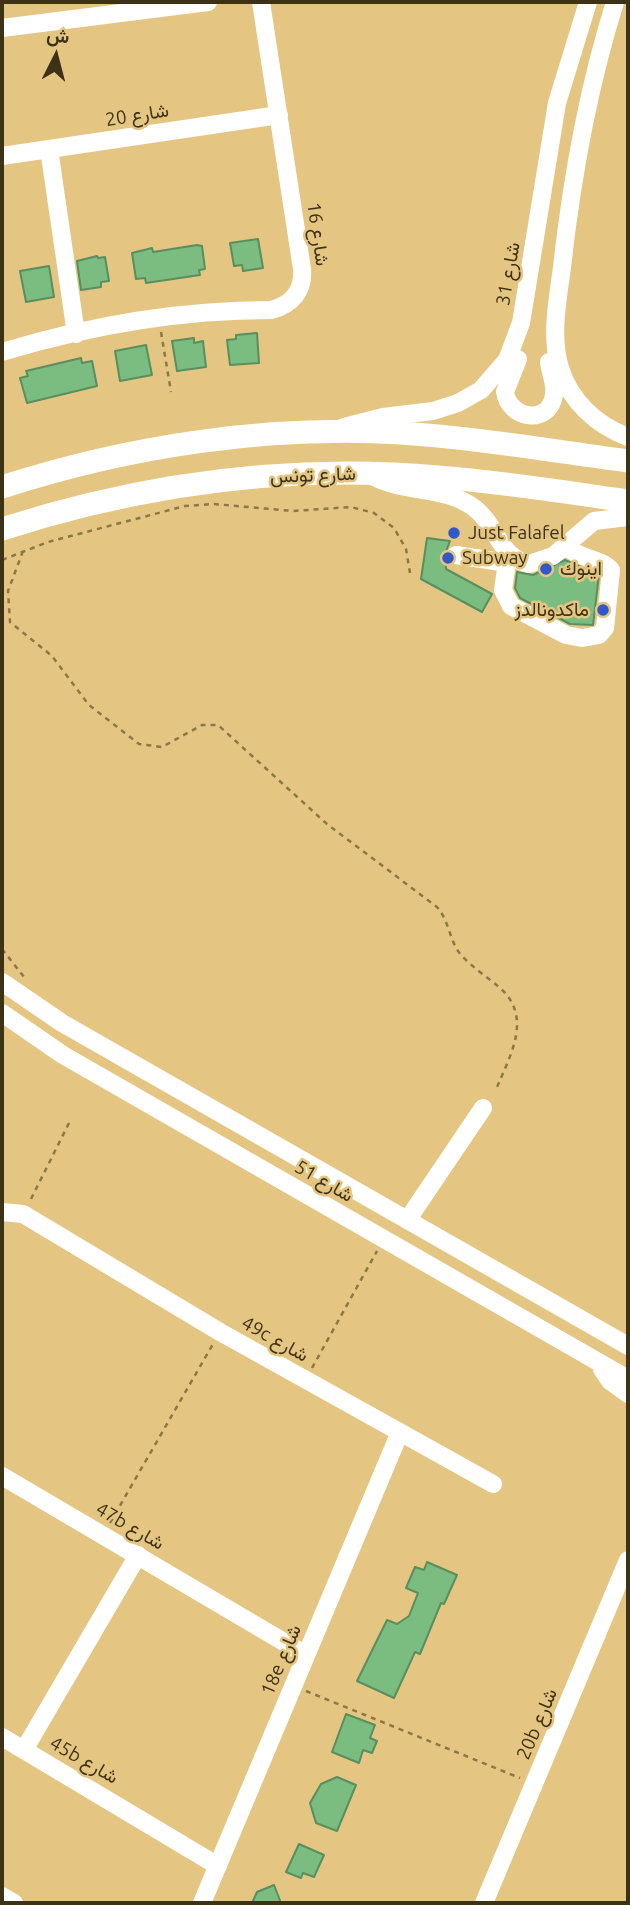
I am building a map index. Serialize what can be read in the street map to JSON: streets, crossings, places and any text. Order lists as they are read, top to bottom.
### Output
{
  "streets": {
    "main road": ["شارع تونس"],
    "street": [
      "شارع 20",
      "شارع 16",
      "شارع 31",
      "شارع 51",
      "49c شارع",
      "47b شارع",
      "18e شارع",
      "20b شارع",
      "45b شارع"
    ]
  },
  "crossings": [
    ["شارع 20", "شارع 16"],
    ["49c شارع", "18e شارع"],
    ["47b شارع", "18e شارع"],
    ["18e شارع", "45b شارع"]
  ],
  "places": [
    "Just Falafel",
    "Subway",
    "اينوك",
    "ماكدونالدز"
  ],
  "north": "top"
}
